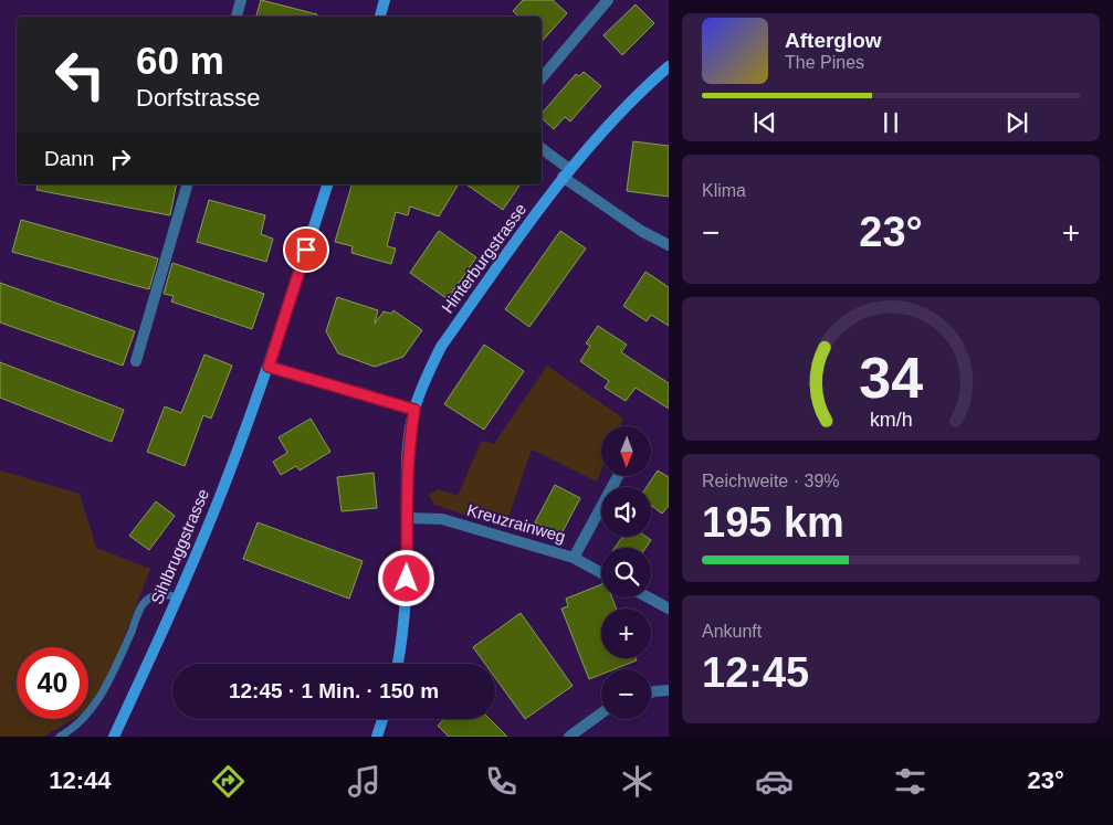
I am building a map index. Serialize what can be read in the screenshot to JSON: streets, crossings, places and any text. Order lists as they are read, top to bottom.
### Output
{
  "streets": {
    "street": ["Hinterburgstrasse", "Kreuzrainweg", "Sihlbruggstrasse"]
  },
  "crossings": [
    ["Hinterburgstrasse", "Kreuzrainweg"]
  ],
  "north": "bottom",
  "page": {
    "turn": ["60 m", "Dorfstrasse"],
    "song": ["Afterglow", "The Pines"],
    "then": "Dann",
    "tile": [
      "Klima",
      ["Reichweite · 39%", "195 km"],
      ["Ankunft", "12:45"]
    ],
    "heat": ["−", "23°", "+"],
    "map_buttons": ["+", "−"],
    "limit": "40",
    "trip": "12:45 · 1 Min. · 150 m",
    "tabs": ["12:44", "23°"],
    "gauge": ["34", "km/h"]
  }
}
